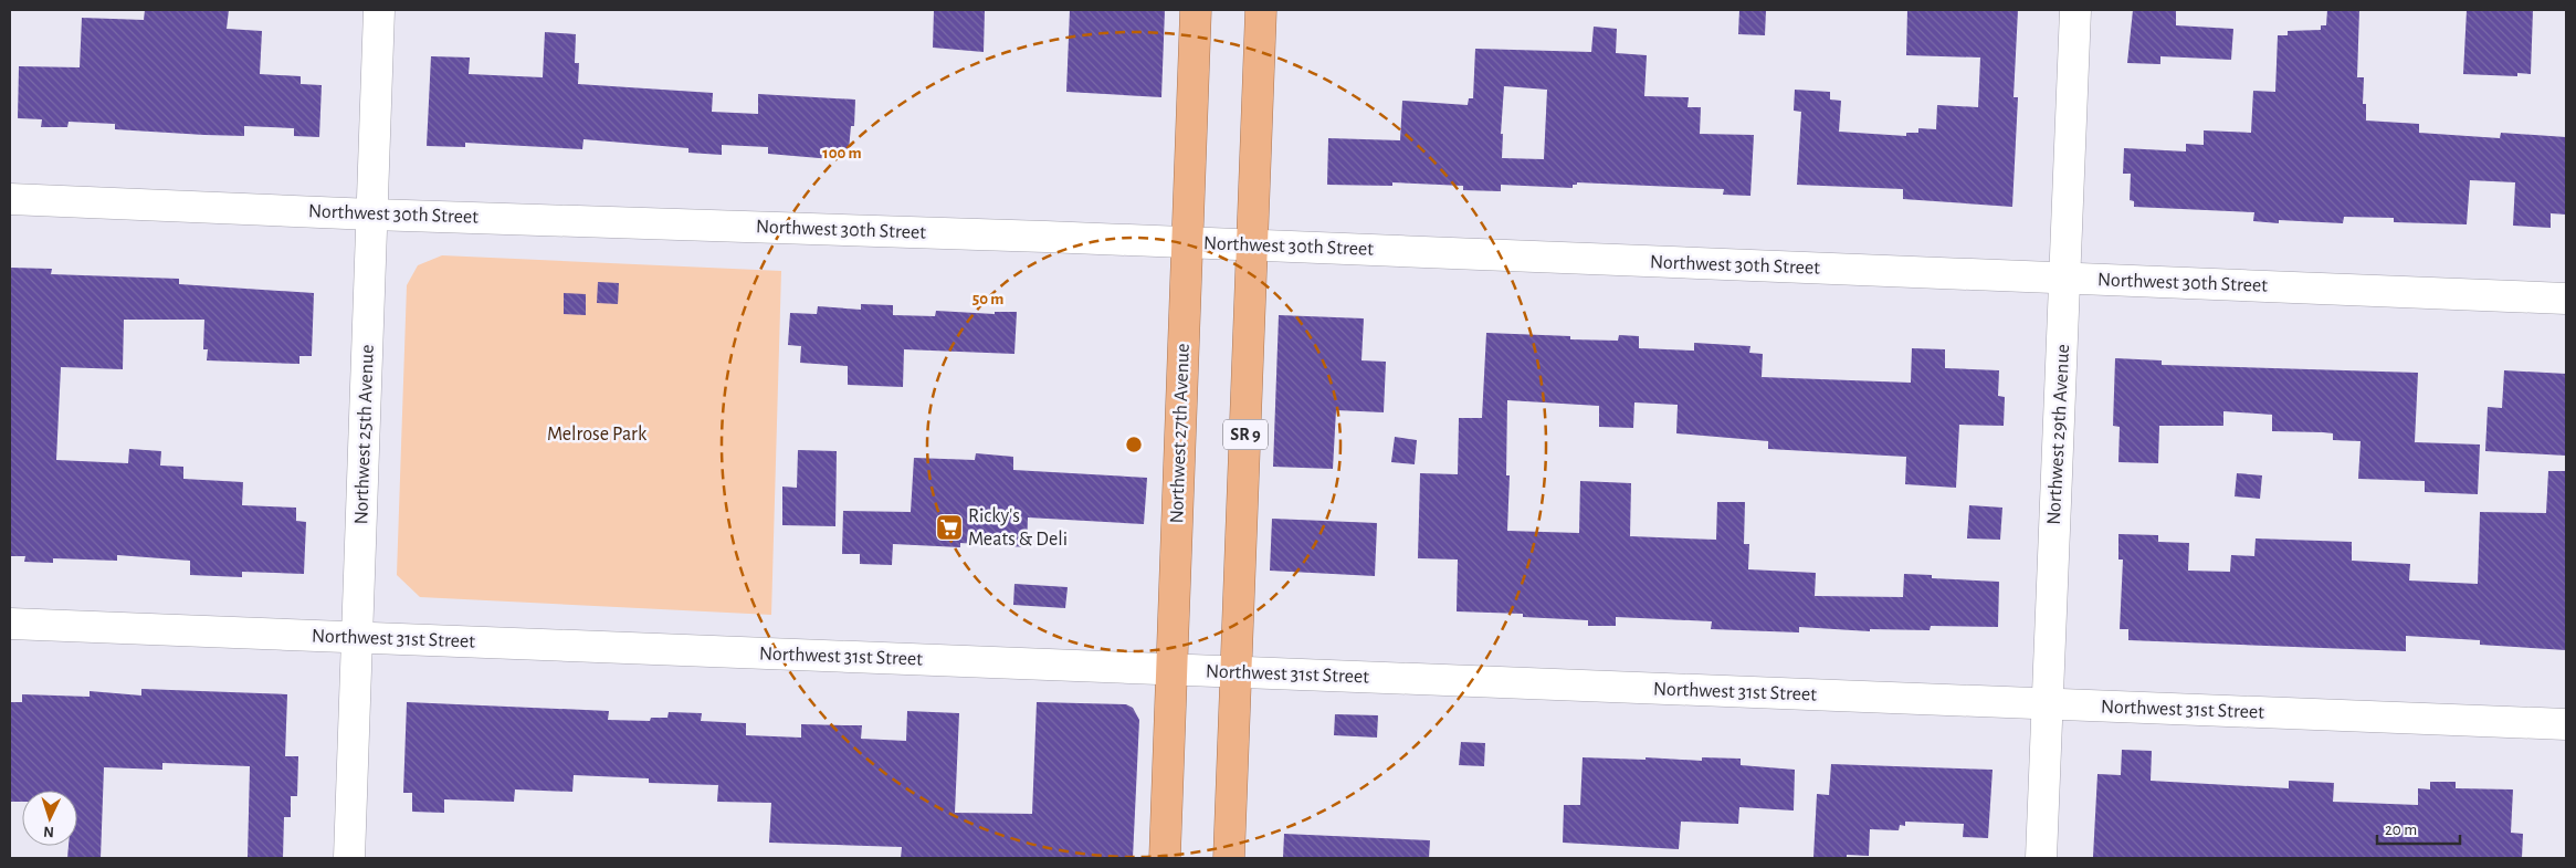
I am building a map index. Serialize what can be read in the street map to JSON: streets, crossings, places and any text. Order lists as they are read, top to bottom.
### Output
{
  "streets": {
    "highway": ["Northwest 27th Avenue", "SR 9"],
    "street": [
      "Northwest 30th Street",
      "Northwest 25th Avenue",
      "Northwest 29th Avenue",
      "Northwest 31st Street"
    ]
  },
  "crossings": [
    ["Northwest 30th Street", "Northwest 27th Avenue"],
    ["Northwest 30th Street", "Northwest 25th Avenue"],
    ["Northwest 30th Street", "SR 9"],
    ["Northwest 30th Street", "Northwest 29th Avenue"],
    ["Northwest 27th Avenue", "Northwest 31st Street"],
    ["Northwest 25th Avenue", "Northwest 31st Street"],
    ["SR 9", "Northwest 31st Street"],
    ["Northwest 29th Avenue", "Northwest 31st Street"]
  ],
  "parks": ["Melrose Park"],
  "places": {
    "supermarket": ["Ricky's Meats & Deli"]
  },
  "scale_bar": "20 m",
  "north": "bottom",
  "rings": ["100 m", "50 m"]
}
